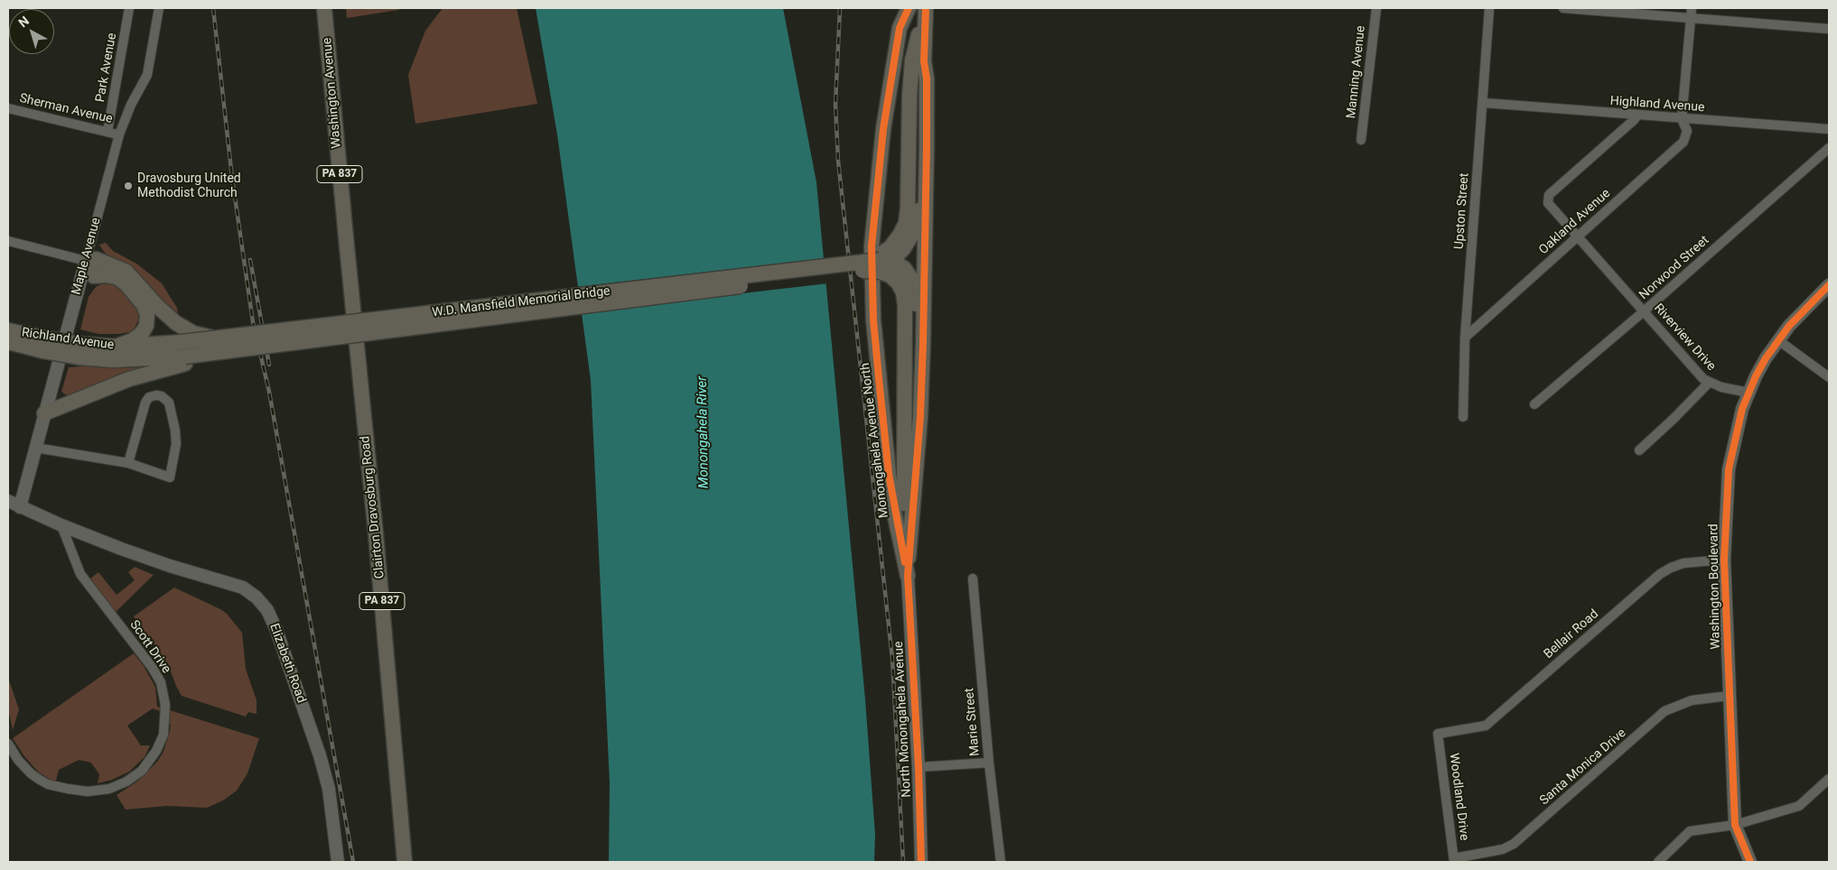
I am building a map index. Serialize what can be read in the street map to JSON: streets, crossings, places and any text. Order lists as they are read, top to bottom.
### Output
{
  "streets": {
    "main road": [
      "Washington Avenue",
      "PA 837",
      "Maple Avenue",
      "W.D. Mansfield Memorial Bridge",
      "Richland Avenue",
      "Monongahela Avenue North",
      "Clairton Dravosburg Road",
      "Washington Boulevard",
      "Elizabeth Road",
      "North Monongahela Avenue"
    ],
    "street": [
      "Park Avenue",
      "Manning Avenue",
      "Highland Avenue",
      "Sherman Avenue",
      "Upston Street",
      "Oakland Avenue",
      "Norwood Street",
      "Riverview Drive",
      "Bellair Road",
      "Scott Drive",
      "Marie Street",
      "Santa Monica Drive",
      "Woodland Drive"
    ]
  },
  "crossings": [
    ["Park Avenue", "Sherman Avenue"],
    ["Washington Avenue", "W.D. Mansfield Memorial Bridge"],
    ["Washington Avenue", "Clairton Dravosburg Road"],
    ["Highland Avenue", "Upston Street"],
    ["Highland Avenue", "Oakland Avenue"],
    ["Highland Avenue", "Riverview Drive"],
    ["Sherman Avenue", "Maple Avenue"],
    ["Upston Street", "Oakland Avenue"],
    ["Oakland Avenue", "Riverview Drive"],
    ["Maple Avenue", "Elizabeth Road"],
    ["Norwood Street", "Riverview Drive"],
    ["W.D. Mansfield Memorial Bridge", "Richland Avenue"],
    ["W.D. Mansfield Memorial Bridge", "Clairton Dravosburg Road"],
    ["Riverview Drive", "Washington Boulevard"],
    ["Monongahela Avenue North", "North Monongahela Avenue"],
    ["Washington Boulevard", "Bellair Road"],
    ["Washington Boulevard", "Santa Monica Drive"],
    ["Bellair Road", "Woodland Drive"],
    ["Scott Drive", "Elizabeth Road"],
    ["Santa Monica Drive", "Woodland Drive"]
  ],
  "water": ["Monongahela River"],
  "places": ["Dravosburg United Methodist Church"],
  "north": "top left"
}
